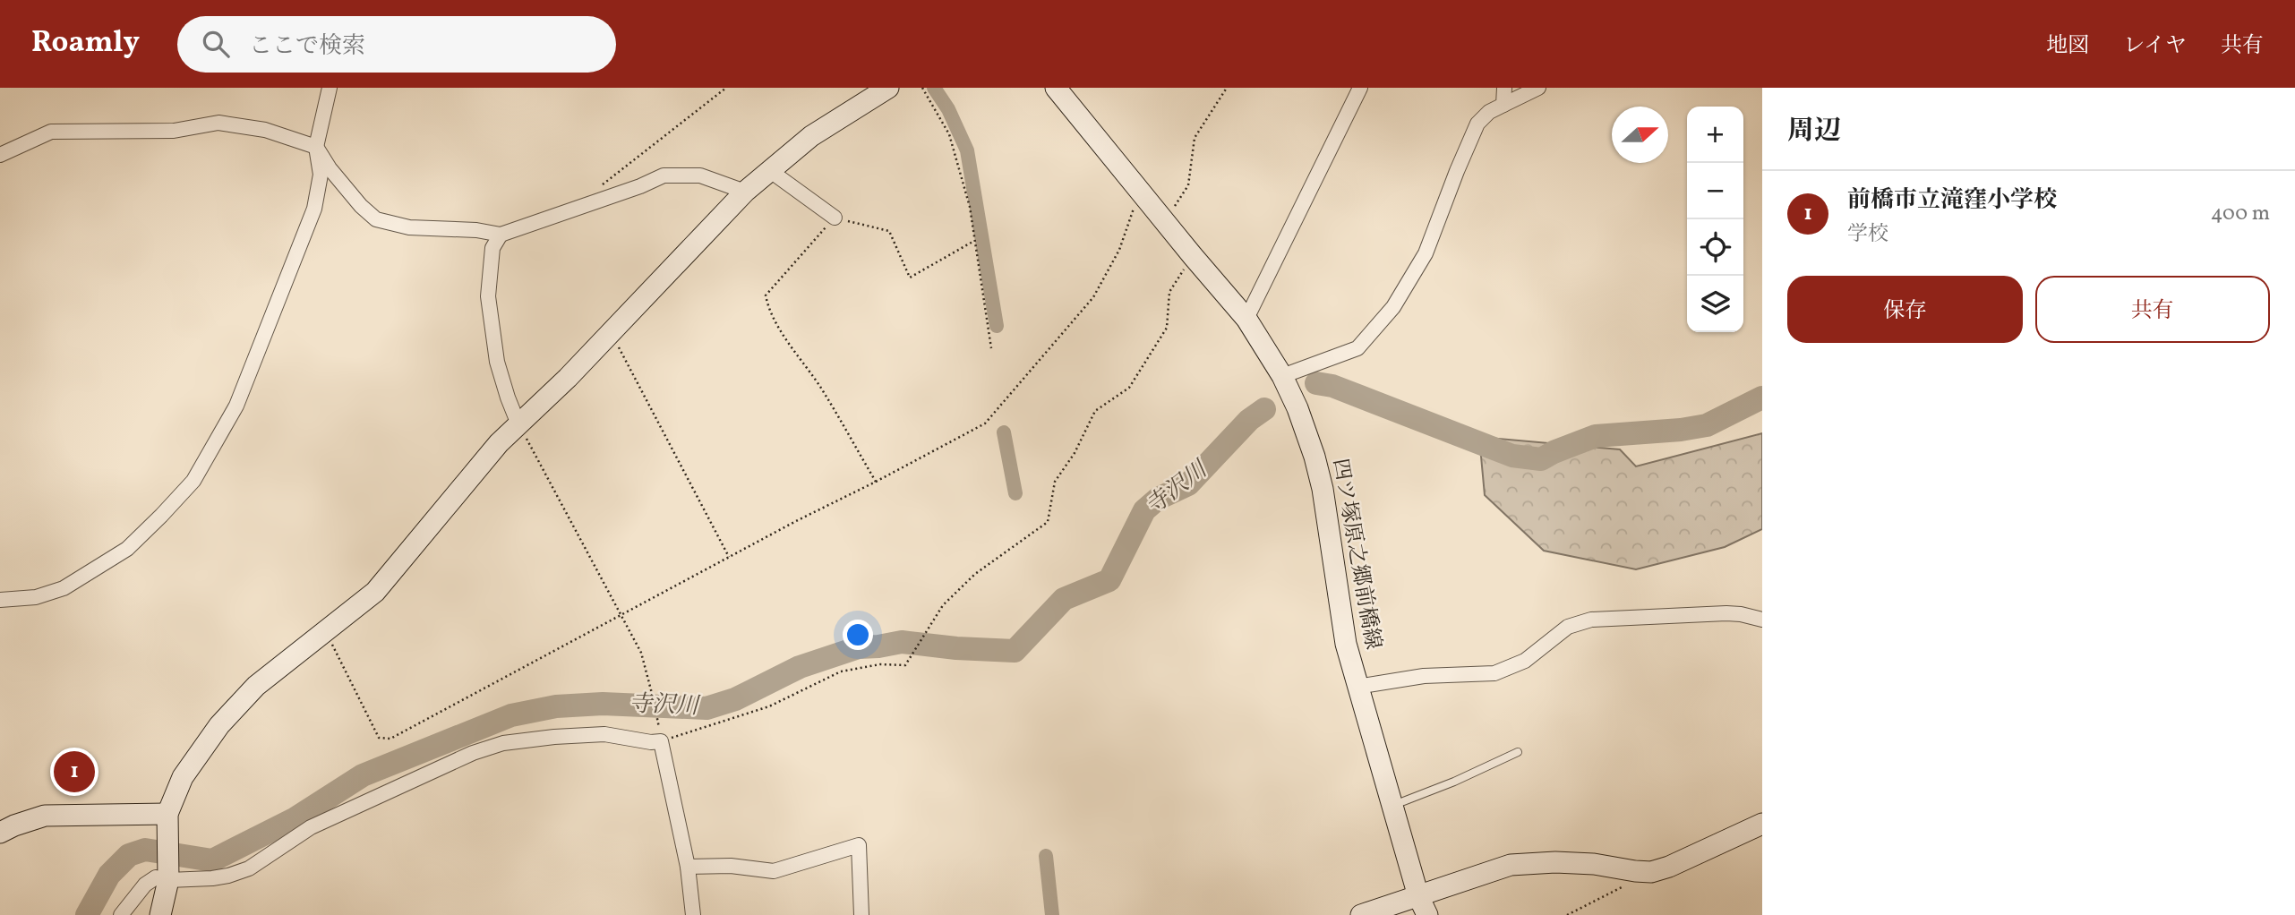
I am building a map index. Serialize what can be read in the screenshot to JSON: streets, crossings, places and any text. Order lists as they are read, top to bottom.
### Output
{
  "streets": {
    "street": ["四ツ塚原之郷前橋線"]
  },
  "water": ["寺沢川"],
  "north": "right",
  "page": {
    "header": "Roamly",
    "search": "ここで検索",
    "nav": ["地図", "レイヤ", "共有"],
    "heading": "周辺",
    "map_buttons": ["+", "−"],
    "list": [
      {
        "mark": "1",
        "name": "前橋市立滝窪小学校",
        "note": "学校",
        "value": "400 m"
      }
    ],
    "buttons": ["保存", "共有"],
    "pins": "1"
  }
}
